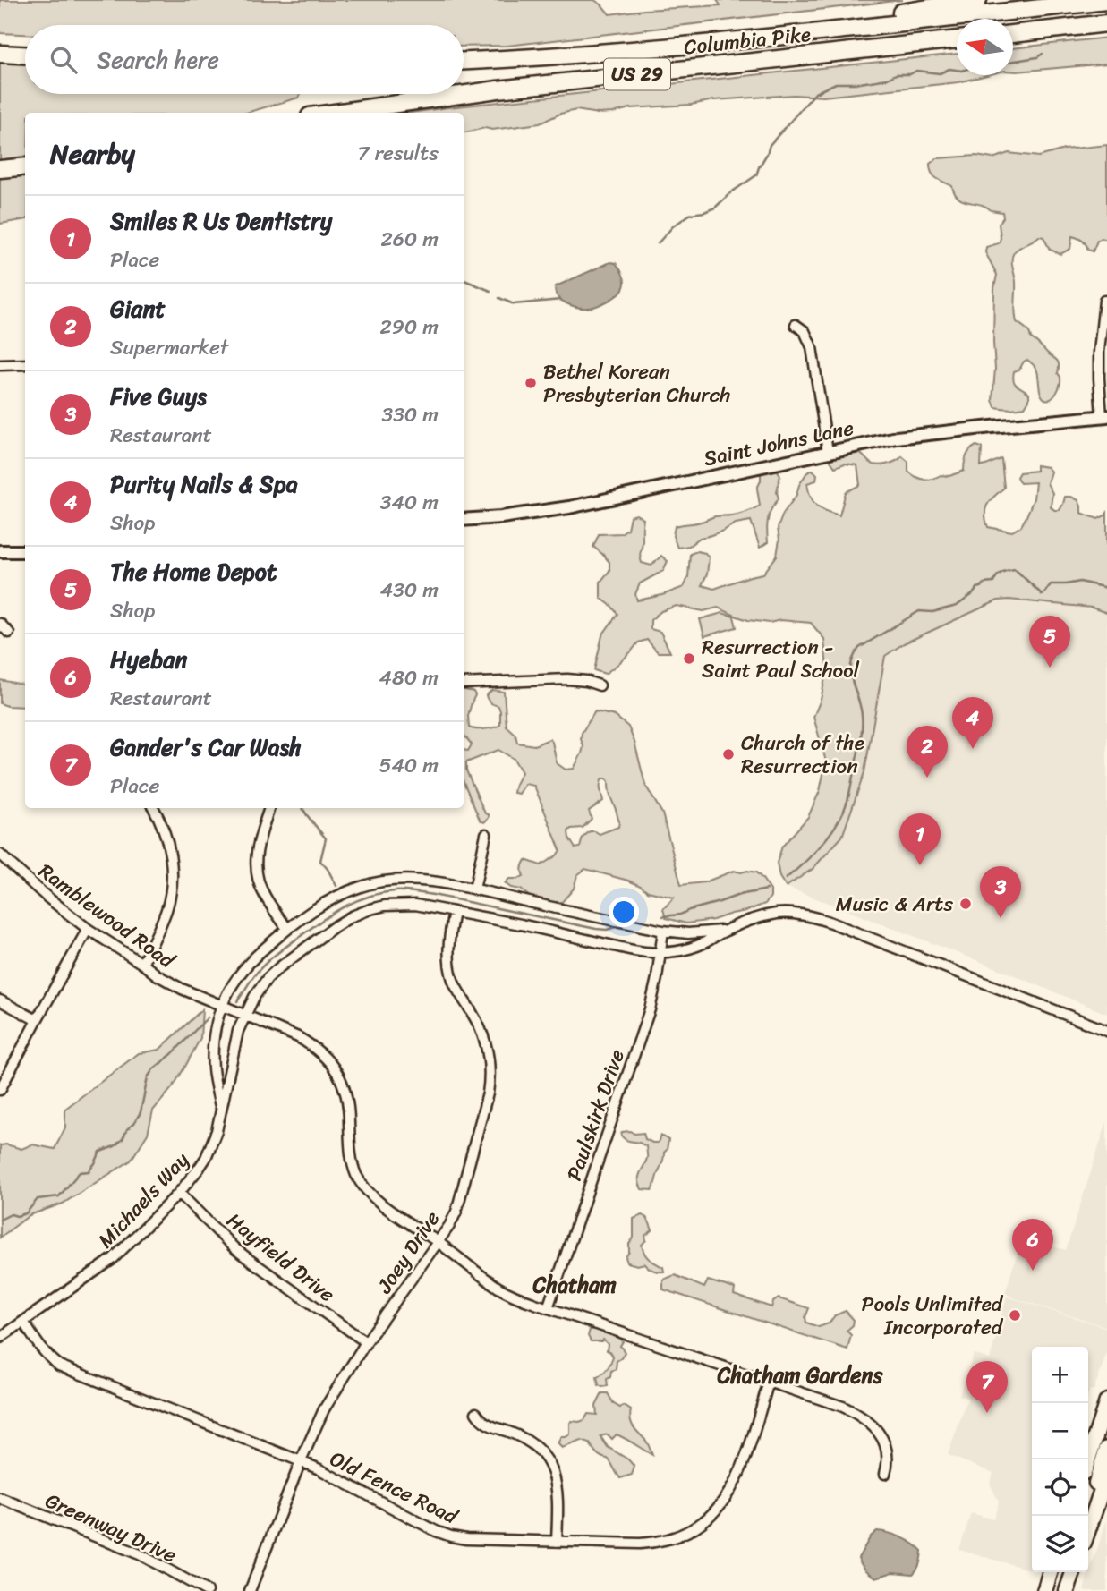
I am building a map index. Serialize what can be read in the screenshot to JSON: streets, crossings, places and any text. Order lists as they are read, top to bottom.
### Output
{
  "streets": {
    "highway": ["Columbia Pike", "US 29"],
    "street": [
      "Saint Johns Lane",
      "Ramblewood Road",
      "Paulskirk Drive",
      "Michaels Way",
      "Joey Drive",
      "Hayfield Drive",
      "Old Fence Road",
      "Greenway Drive"
    ]
  },
  "crossings": [
    ["Ramblewood Road", "Paulskirk Drive"],
    ["Ramblewood Road", "Michaels Way"],
    ["Ramblewood Road", "Joey Drive"],
    ["Ramblewood Road", "Old Fence Road"],
    ["Paulskirk Drive", "Michaels Way"],
    ["Michaels Way", "Joey Drive"],
    ["Michaels Way", "Hayfield Drive"],
    ["Michaels Way", "Old Fence Road"],
    ["Joey Drive", "Hayfield Drive"],
    ["Joey Drive", "Old Fence Road"]
  ],
  "districts": ["Chatham", "Chatham Gardens"],
  "places": [
    "Bethel Korean Presbyterian Church",
    "Resurrection - Saint Paul School",
    "Church of the Resurrection",
    "Music & Arts",
    "Pools Unlimited Incorporated"
  ],
  "north": "left",
  "page": {
    "search": "Search here",
    "heading": ["Nearby", "7 results"],
    "list": [
      {
        "mark": "1",
        "name": "Smiles R Us Dentistry",
        "note": "Place",
        "value": "260 m"
      },
      {
        "mark": "2",
        "name": "Giant",
        "note": "Supermarket",
        "value": "290 m"
      },
      {
        "mark": "3",
        "name": "Five Guys",
        "note": "Restaurant",
        "value": "330 m"
      },
      {
        "mark": "4",
        "name": "Purity Nails & Spa",
        "note": "Shop",
        "value": "340 m"
      },
      {
        "mark": "5",
        "name": "The Home Depot",
        "note": "Shop",
        "value": "430 m"
      },
      {
        "mark": "6",
        "name": "Hyeban",
        "note": "Restaurant",
        "value": "480 m"
      },
      {
        "mark": "7",
        "name": "Gander's Car Wash",
        "note": "Place",
        "value": "540 m"
      }
    ],
    "pins": [
      "5",
      "4",
      "2",
      "1",
      "3",
      "6",
      "7"
    ],
    "map_buttons": ["+", "−"]
  }
}
